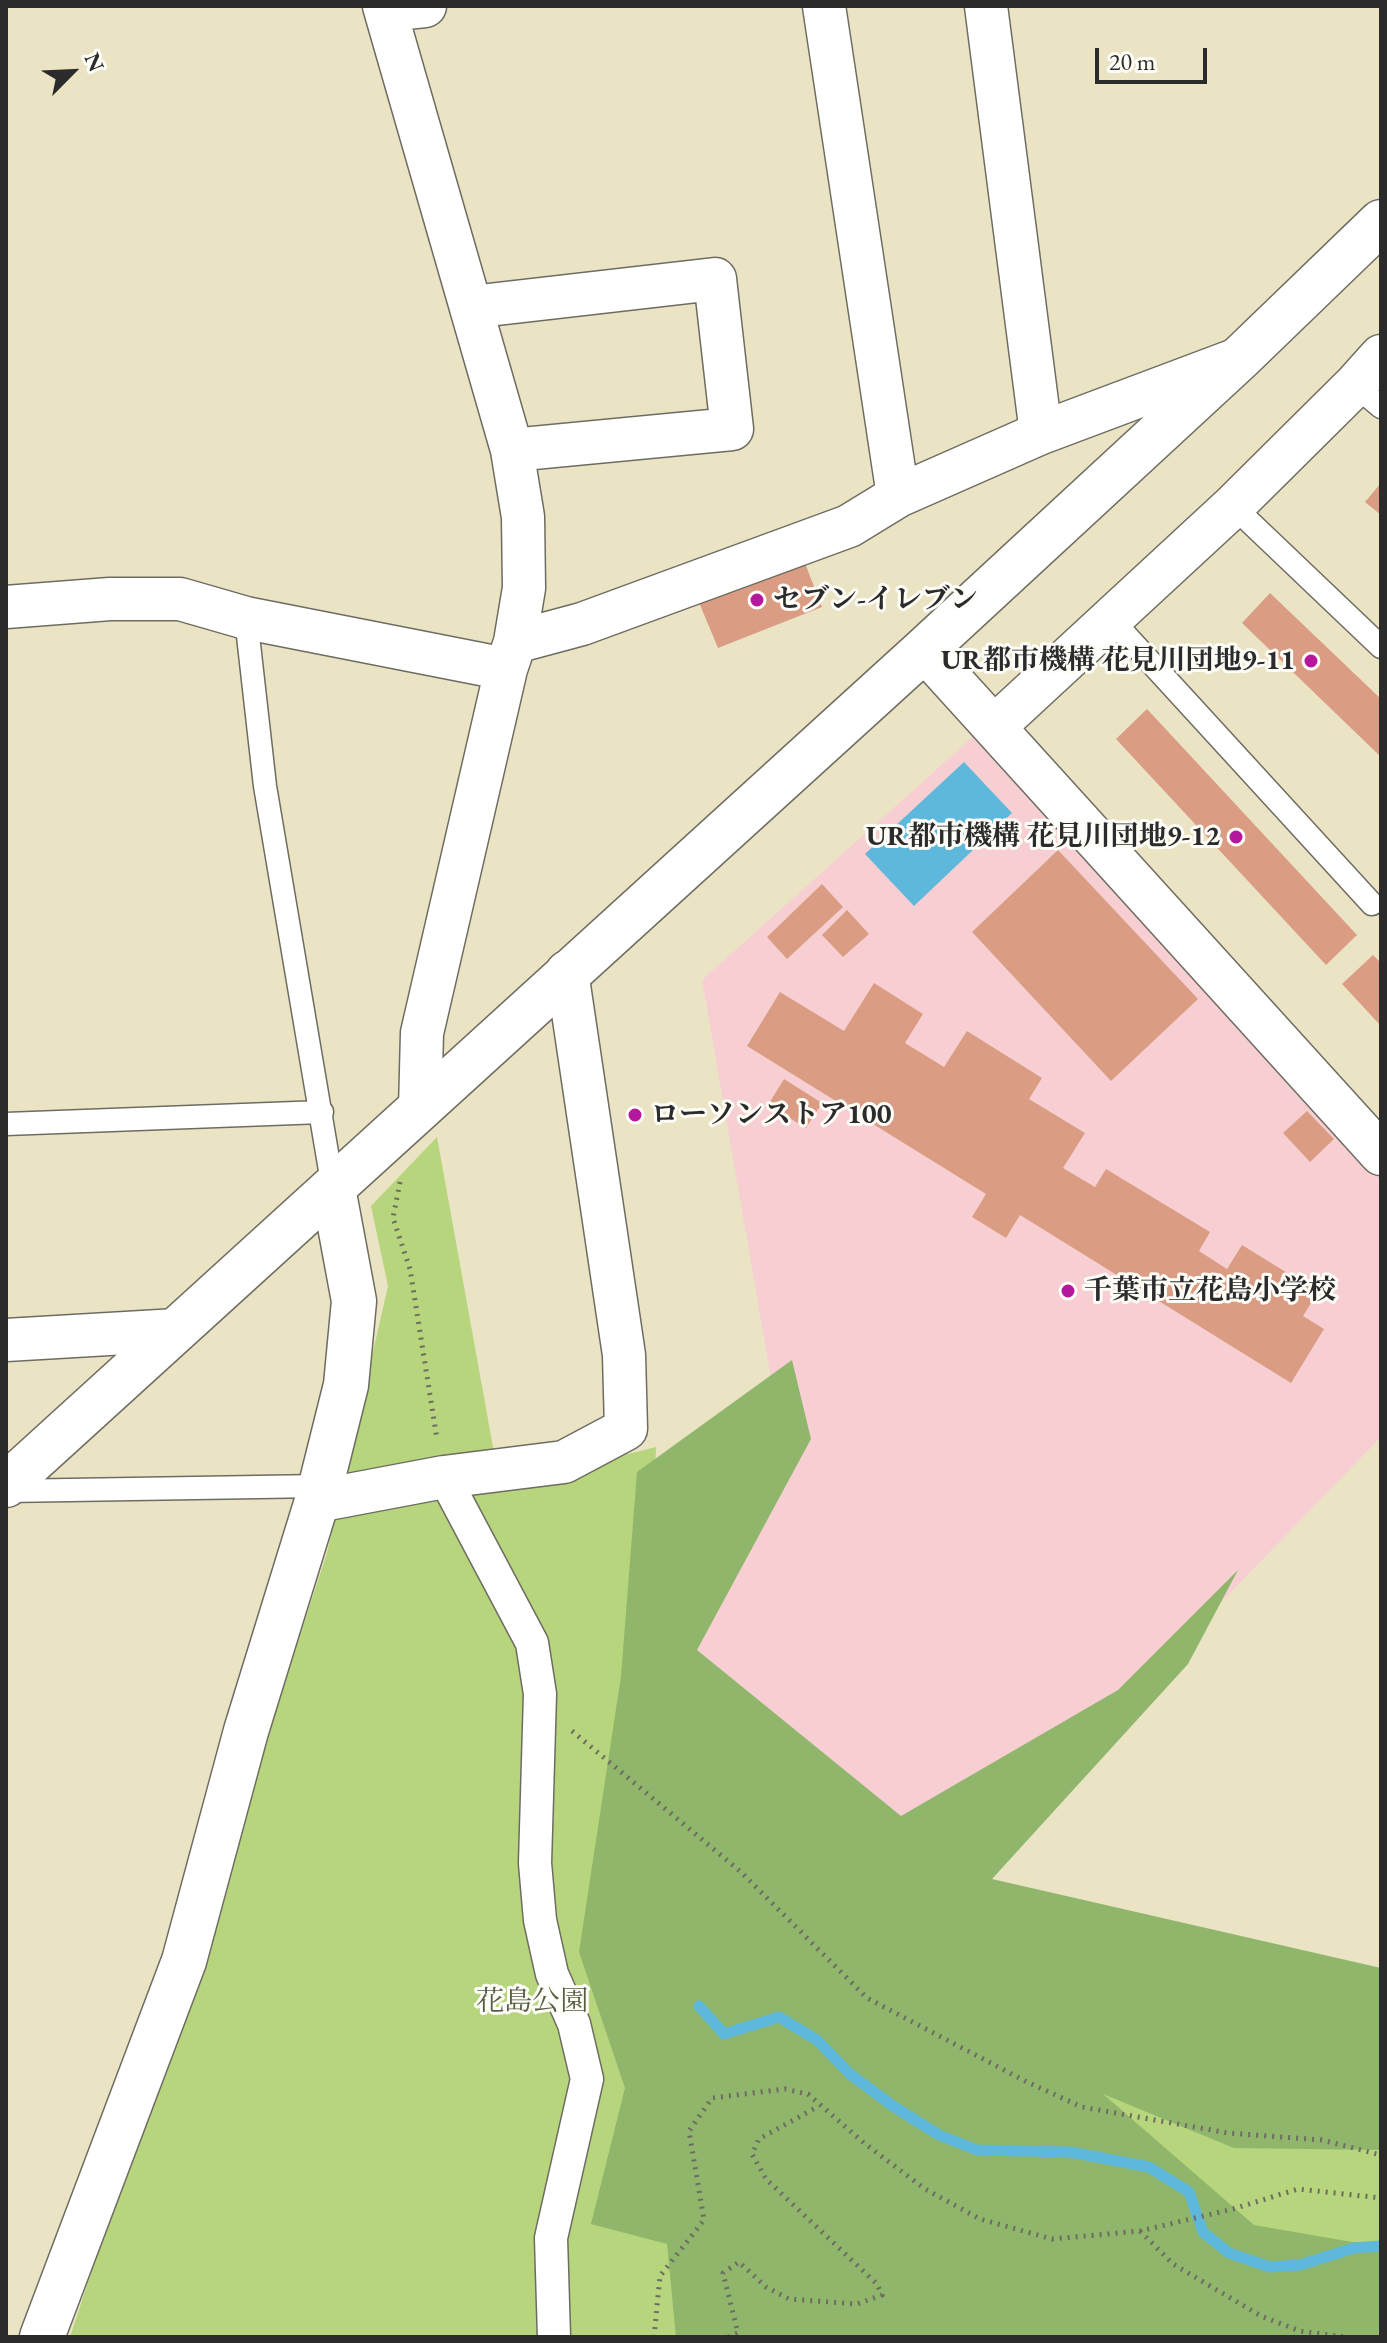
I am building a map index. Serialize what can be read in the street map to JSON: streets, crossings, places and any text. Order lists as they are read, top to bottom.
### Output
{
  "parks": ["花島公園"],
  "places": [
    "セブン-イレブン",
    "UR都市機構 花見川団地9-11",
    "UR都市機構 花見川団地9-12",
    "ローソンストア100",
    "千葉市立花島小学校"
  ],
  "scale_bar": "20 m",
  "north": "top right"
}
